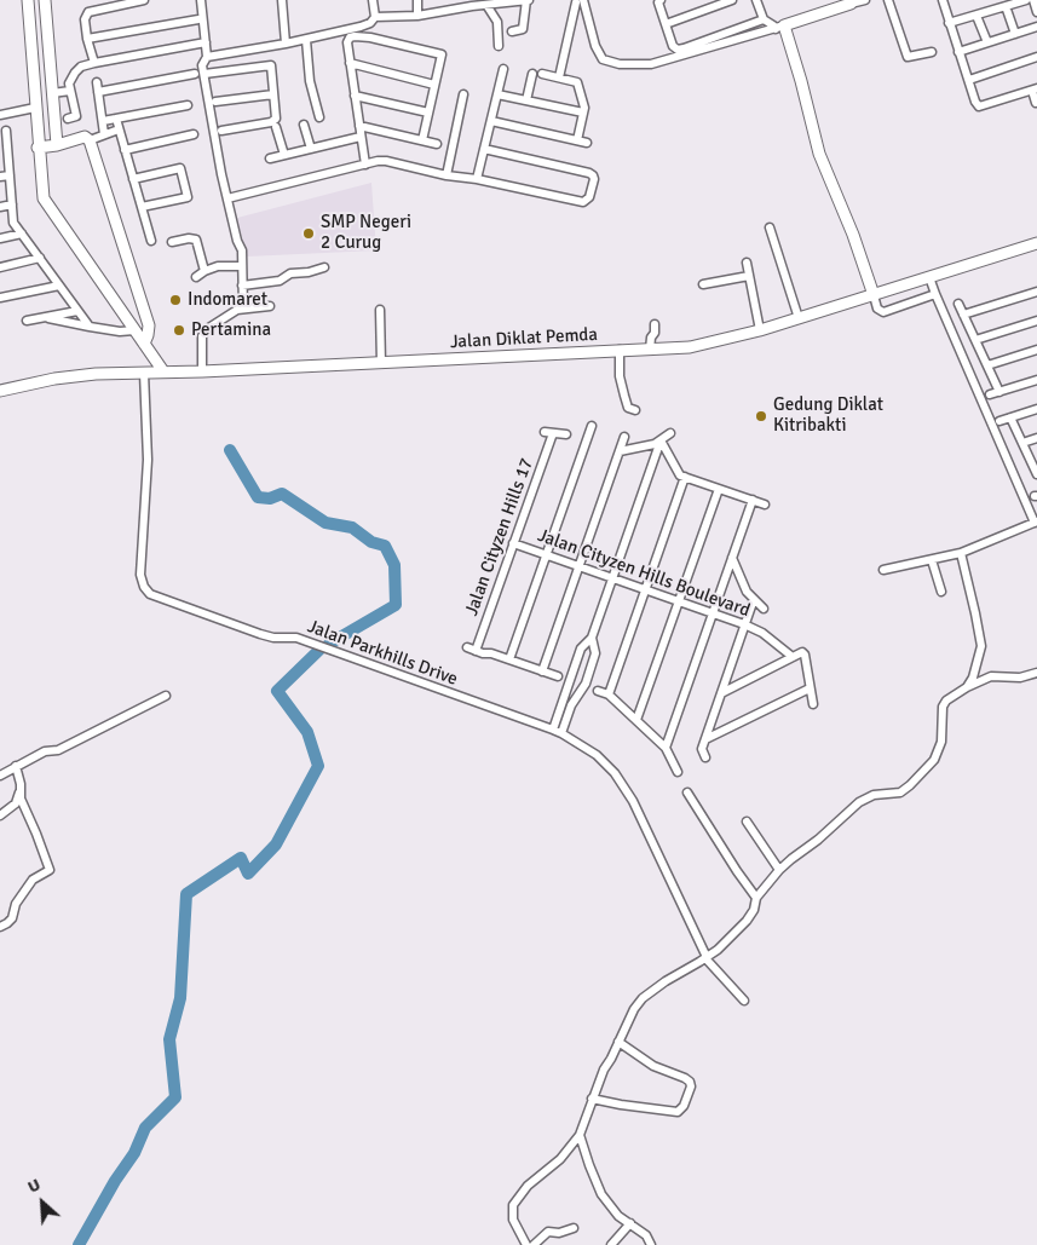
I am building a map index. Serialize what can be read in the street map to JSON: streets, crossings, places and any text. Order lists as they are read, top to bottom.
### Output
{
  "streets": {
    "street": [
      "Jalan Diklat Pemda",
      "Jalan Cityzen Hills 17",
      "Jalan Cityzen Hills Boulevard",
      "Jalan Parkhills Drive"
    ]
  },
  "crossings": [
    ["Jalan Diklat Pemda", "Jalan Parkhills Drive"],
    ["Jalan Cityzen Hills 17", "Jalan Cityzen Hills Boulevard"]
  ],
  "places": [
    "SMP Negeri 2 Curug",
    "Indomaret",
    "Pertamina",
    "Gedung Diklat Kitribakti"
  ],
  "north": "top left"
}
